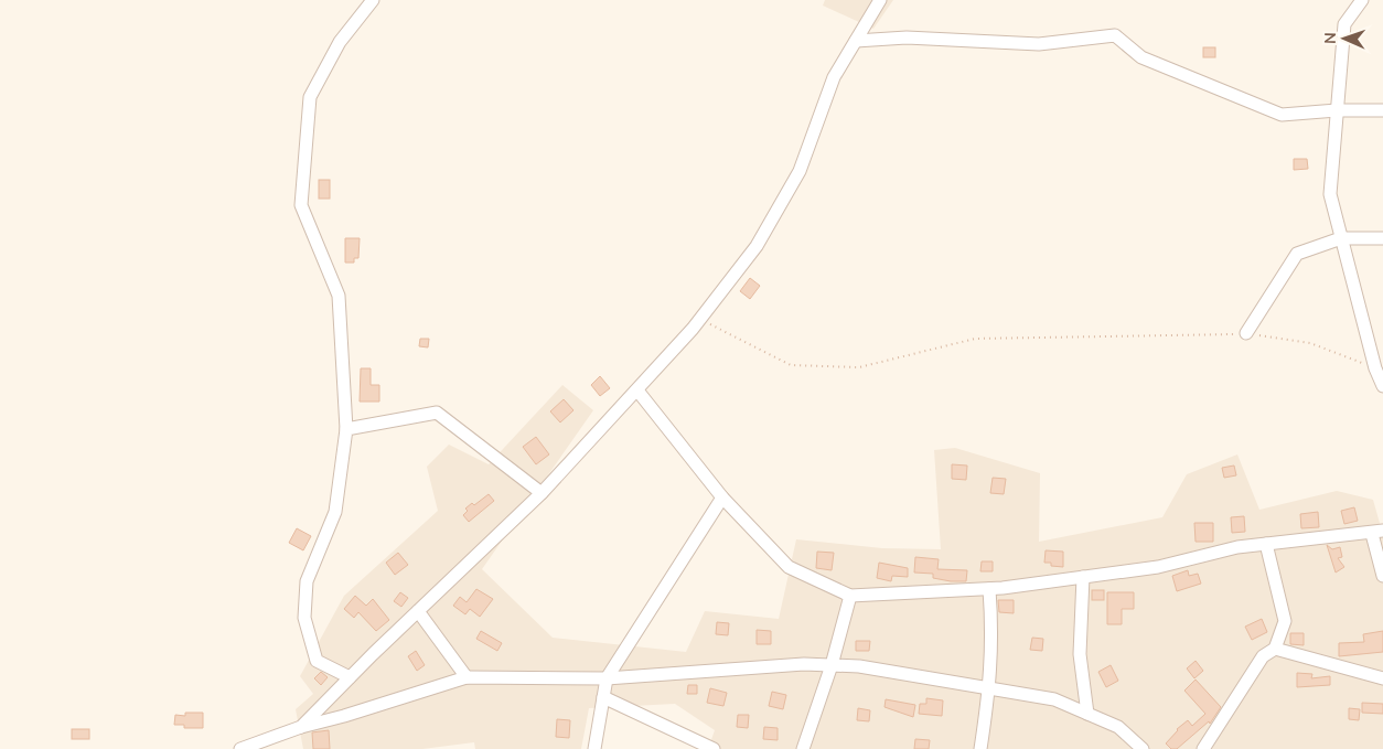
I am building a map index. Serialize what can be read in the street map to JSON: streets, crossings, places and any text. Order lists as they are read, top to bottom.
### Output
{
  "north": "left"
}
